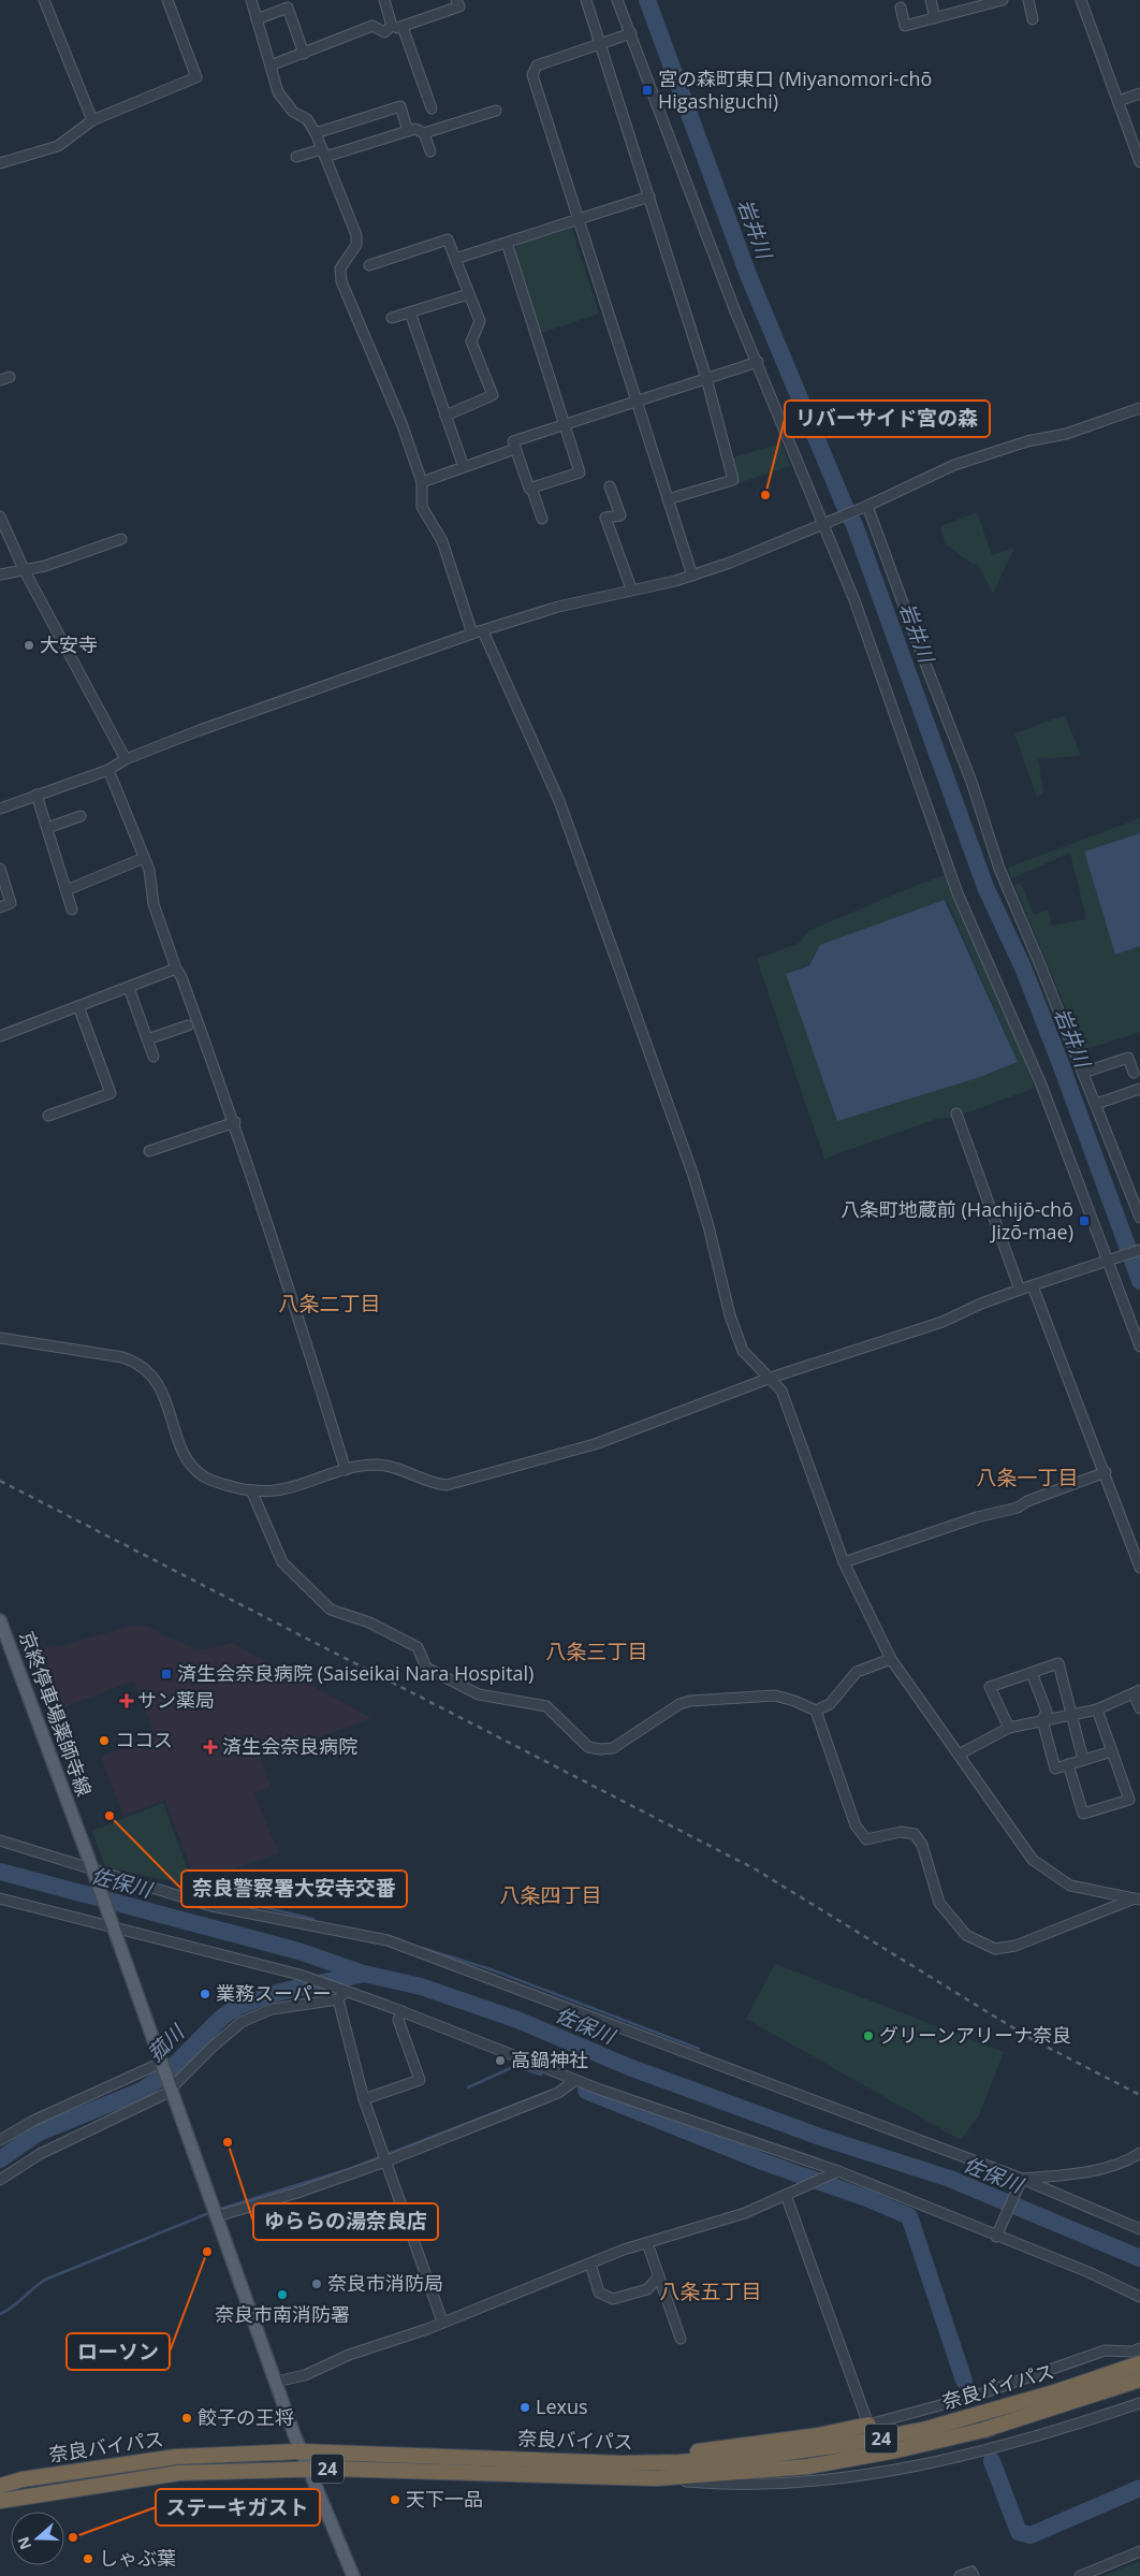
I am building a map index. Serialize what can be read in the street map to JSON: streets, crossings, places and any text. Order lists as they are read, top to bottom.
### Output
{
  "streets": {
    "highway": ["奈良バイパス", "24"],
    "main road": ["京終停車場薬師寺線"]
  },
  "crossings": [
    ["京終停車場薬師寺線", "奈良バイパス"]
  ],
  "districts": [
    "八条二丁目",
    "八条一丁目",
    "八条三丁目",
    "八条四丁目",
    "八条五丁目"
  ],
  "water": ["岩井川", "佐保川", "菰川"],
  "places": {
    "transit": ["宮の森町東口 (Miyanomori-chō Higashiguchi)", "八条町地蔵前 (Hachijō-chō Jizō-mae)", "済生会奈良病院 (Saiseikai Nara Hospital)"],
    "other": [
      "リバーサイド宮の森",
      "大安寺",
      "ココス",
      "奈良警察署大安寺交番",
      "業務スーパー",
      "グリーンアリーナ奈良",
      "高鍋神社",
      "ゆららの湯奈良店",
      "ローソン",
      "奈良市消防局",
      "奈良市南消防署",
      "Lexus",
      "餃子の王将",
      "天下一品",
      "ステーキガスト",
      "しゃぶ葉"
    ],
    "health": ["サン薬局", "済生会奈良病院"]
  },
  "north": "left"
}
